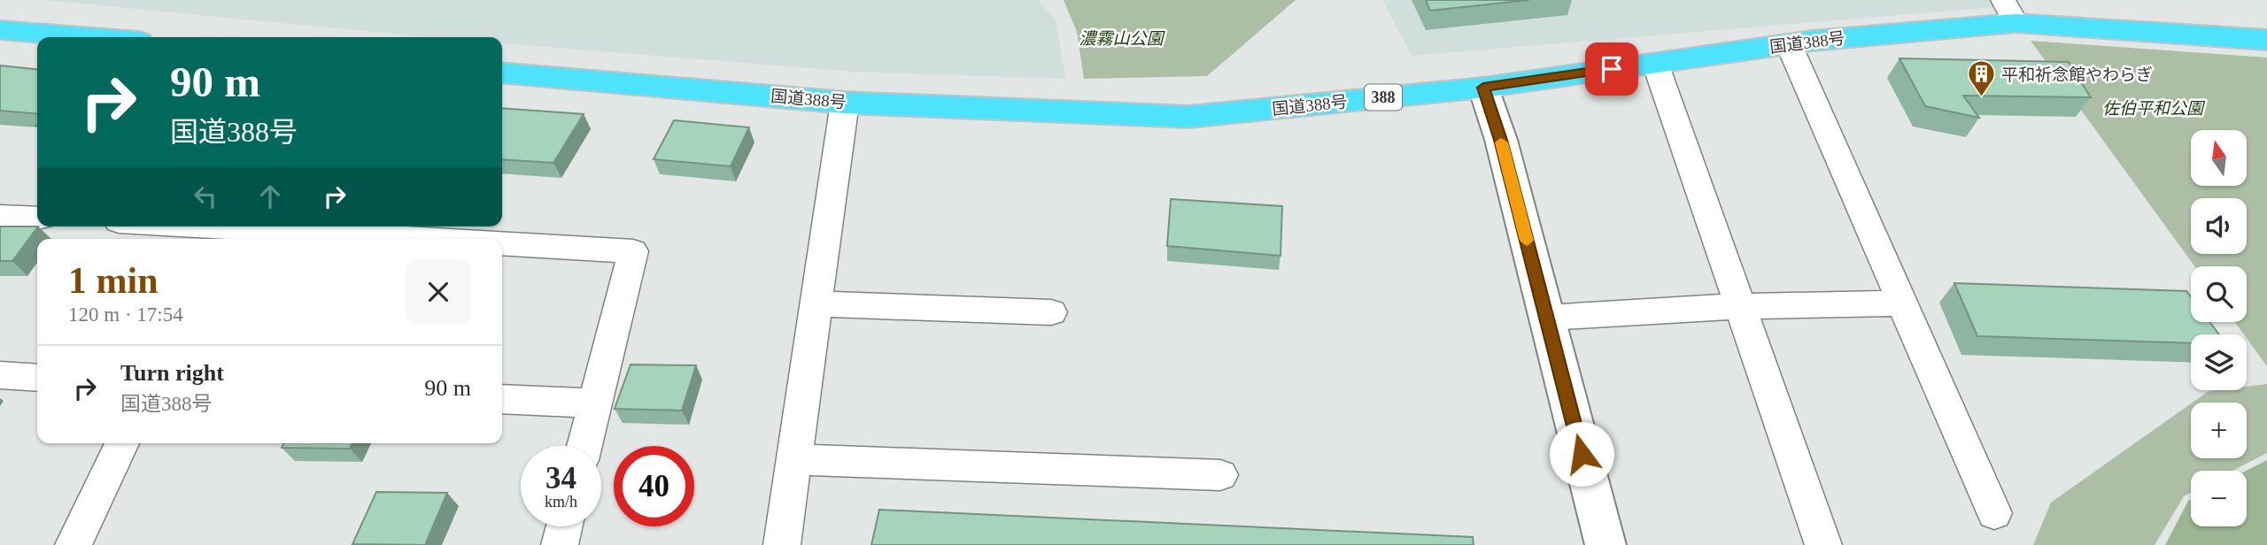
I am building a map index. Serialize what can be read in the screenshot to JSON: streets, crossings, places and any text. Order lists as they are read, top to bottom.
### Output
{
  "streets": {
    "highway": ["国道388号", "388"]
  },
  "parks": ["濃霧山公園", "佐伯平和公園"],
  "places": {
    "building": ["平和祈念館やわらぎ"]
  },
  "north": "top",
  "page": {
    "turn": ["90 m", "国道388号"],
    "map_buttons": ["+", "−"],
    "heading": ["1 min", "120 m · 17:54"],
    "list": [
      {
        "name": "Turn right",
        "note": "国道388号",
        "value": "90 m"
      }
    ],
    "speed": "34 km/h",
    "limit": "40"
  }
}
